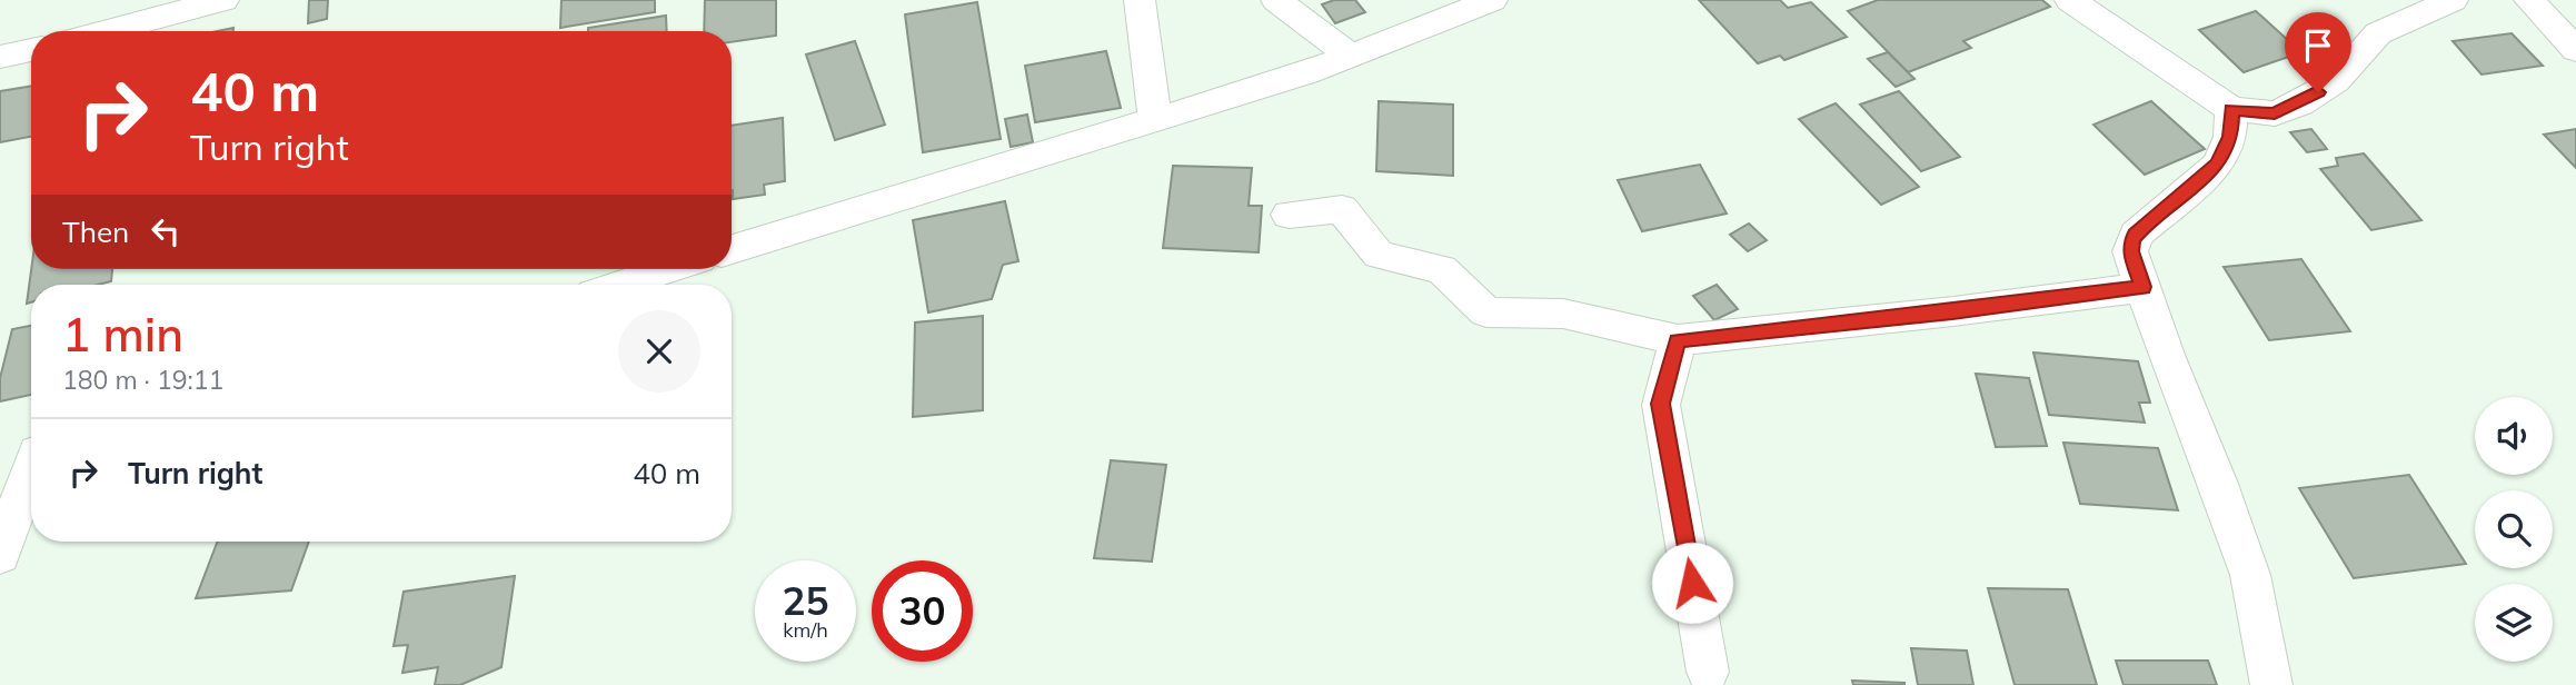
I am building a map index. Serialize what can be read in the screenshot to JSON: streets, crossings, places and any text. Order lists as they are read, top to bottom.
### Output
{
  "page": {
    "turn": ["40 m", "Turn right"],
    "then": "Then",
    "heading": ["1 min", "180 m · 19:11"],
    "list": [
      {
        "name": "Turn right",
        "value": "40 m"
      }
    ],
    "speed": "25 km/h",
    "limit": "30"
  }
}
